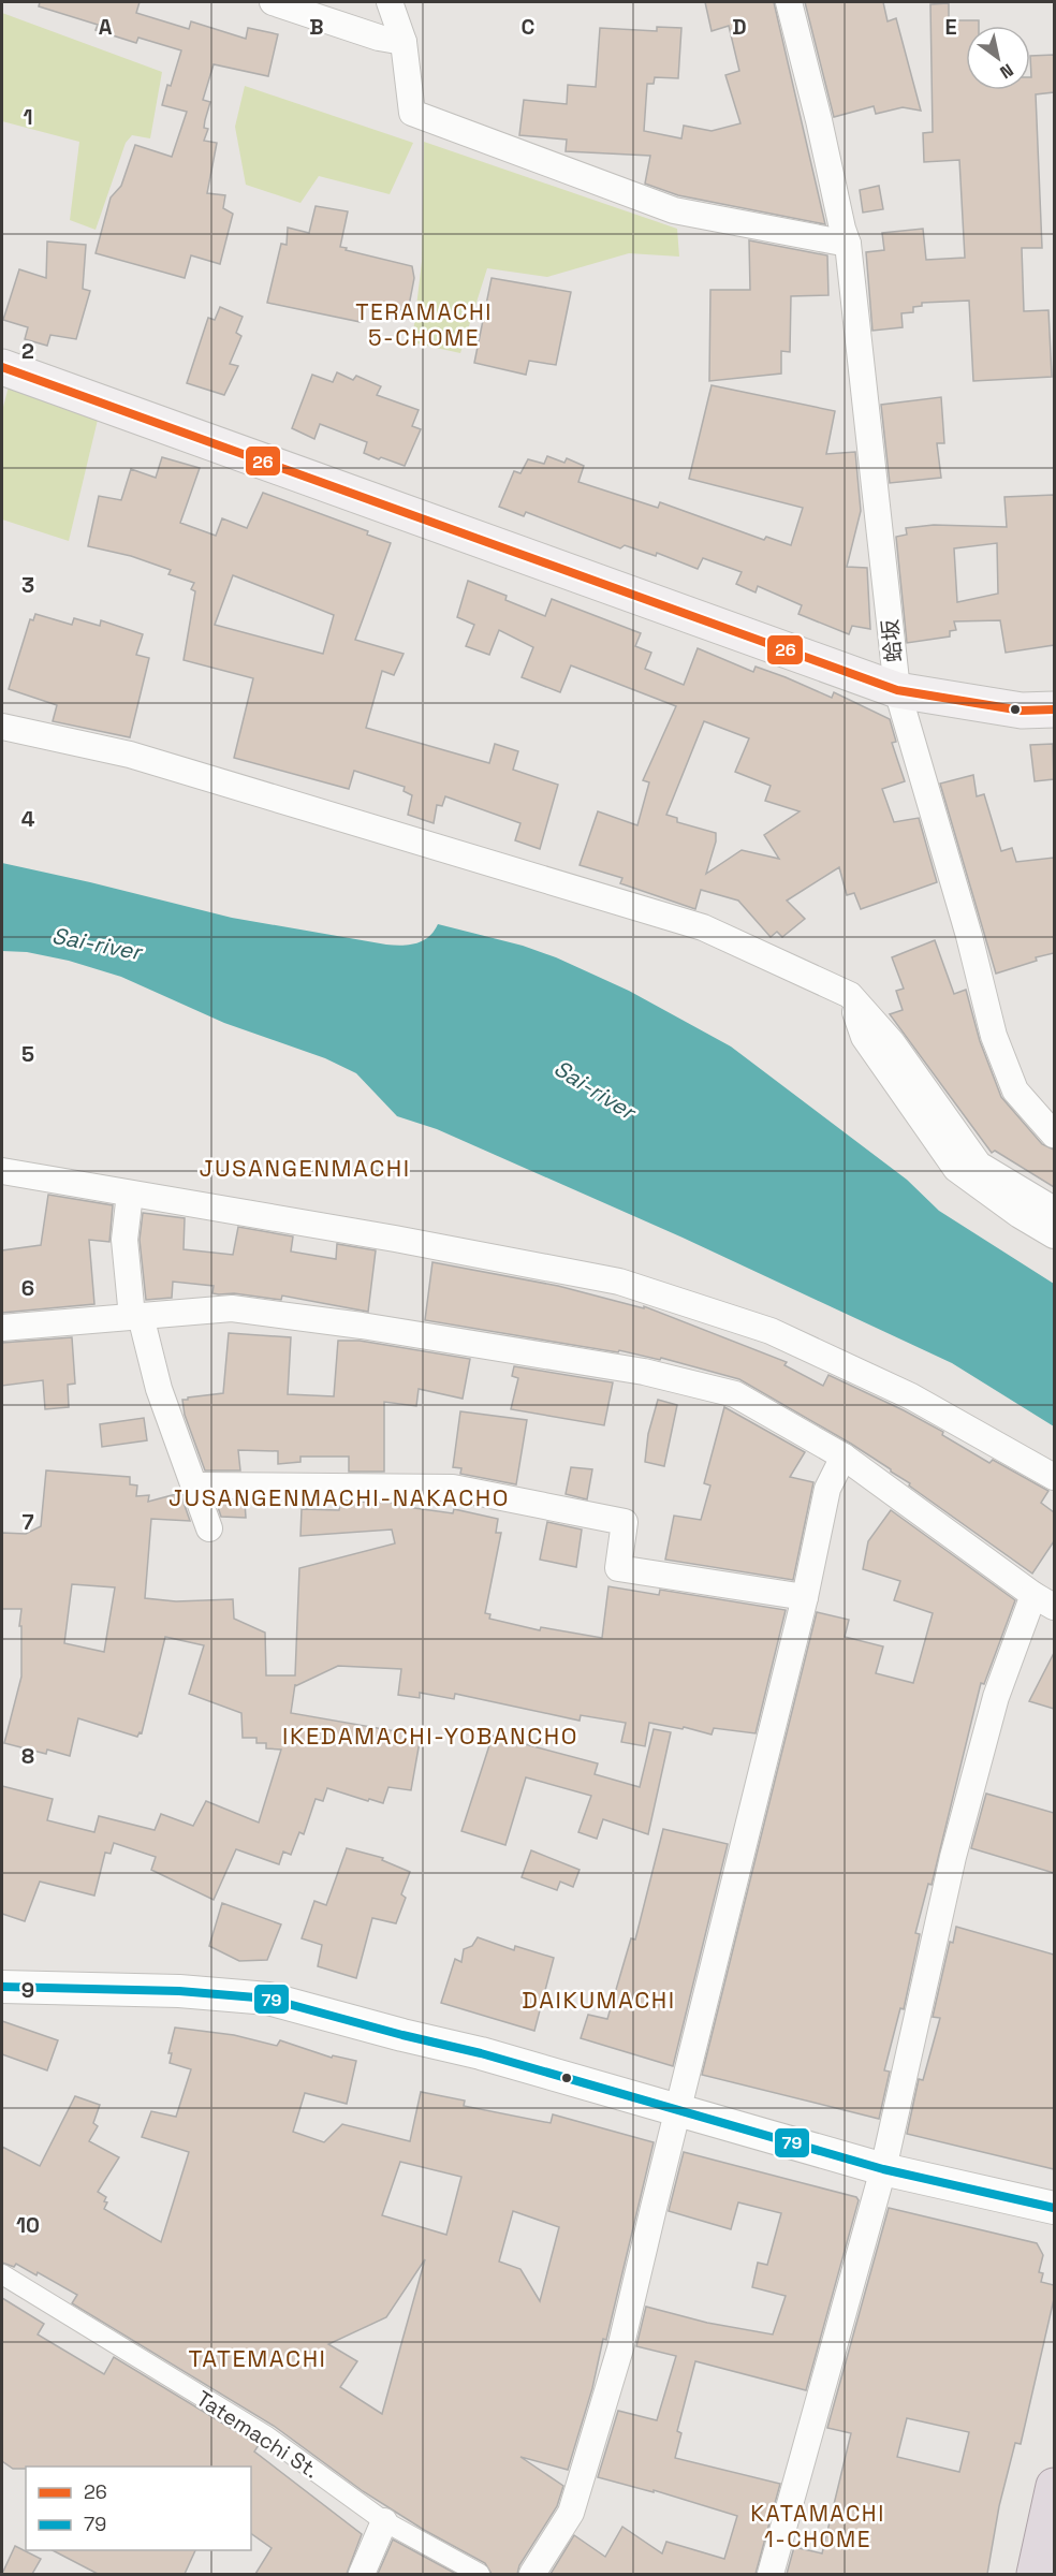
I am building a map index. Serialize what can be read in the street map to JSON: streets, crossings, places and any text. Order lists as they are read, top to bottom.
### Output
{
  "streets": {
    "street": ["蛤坂", "Tatemachi St."]
  },
  "districts": [
    "TERAMACHI 5-CHOME",
    "JUSANGENMACHI",
    "JUSANGENMACHI-NAKACHO",
    "IKEDAMACHI-YOBANCHO",
    "DAIKUMACHI",
    "TATEMACHI",
    "KATAMACHI 1-CHOME"
  ],
  "water": ["Sai-river"],
  "lines": ["transit line 26", "transit line 79"],
  "legend": ["26", "79"],
  "north": "bottom right",
  "grid": {
    "columns": [
      "A",
      "B",
      "C",
      "D",
      "E"
    ],
    "rows": [
      "1",
      "2",
      "3",
      "4",
      "5",
      "6",
      "7",
      "8",
      "9",
      "10"
    ]
  }
}
